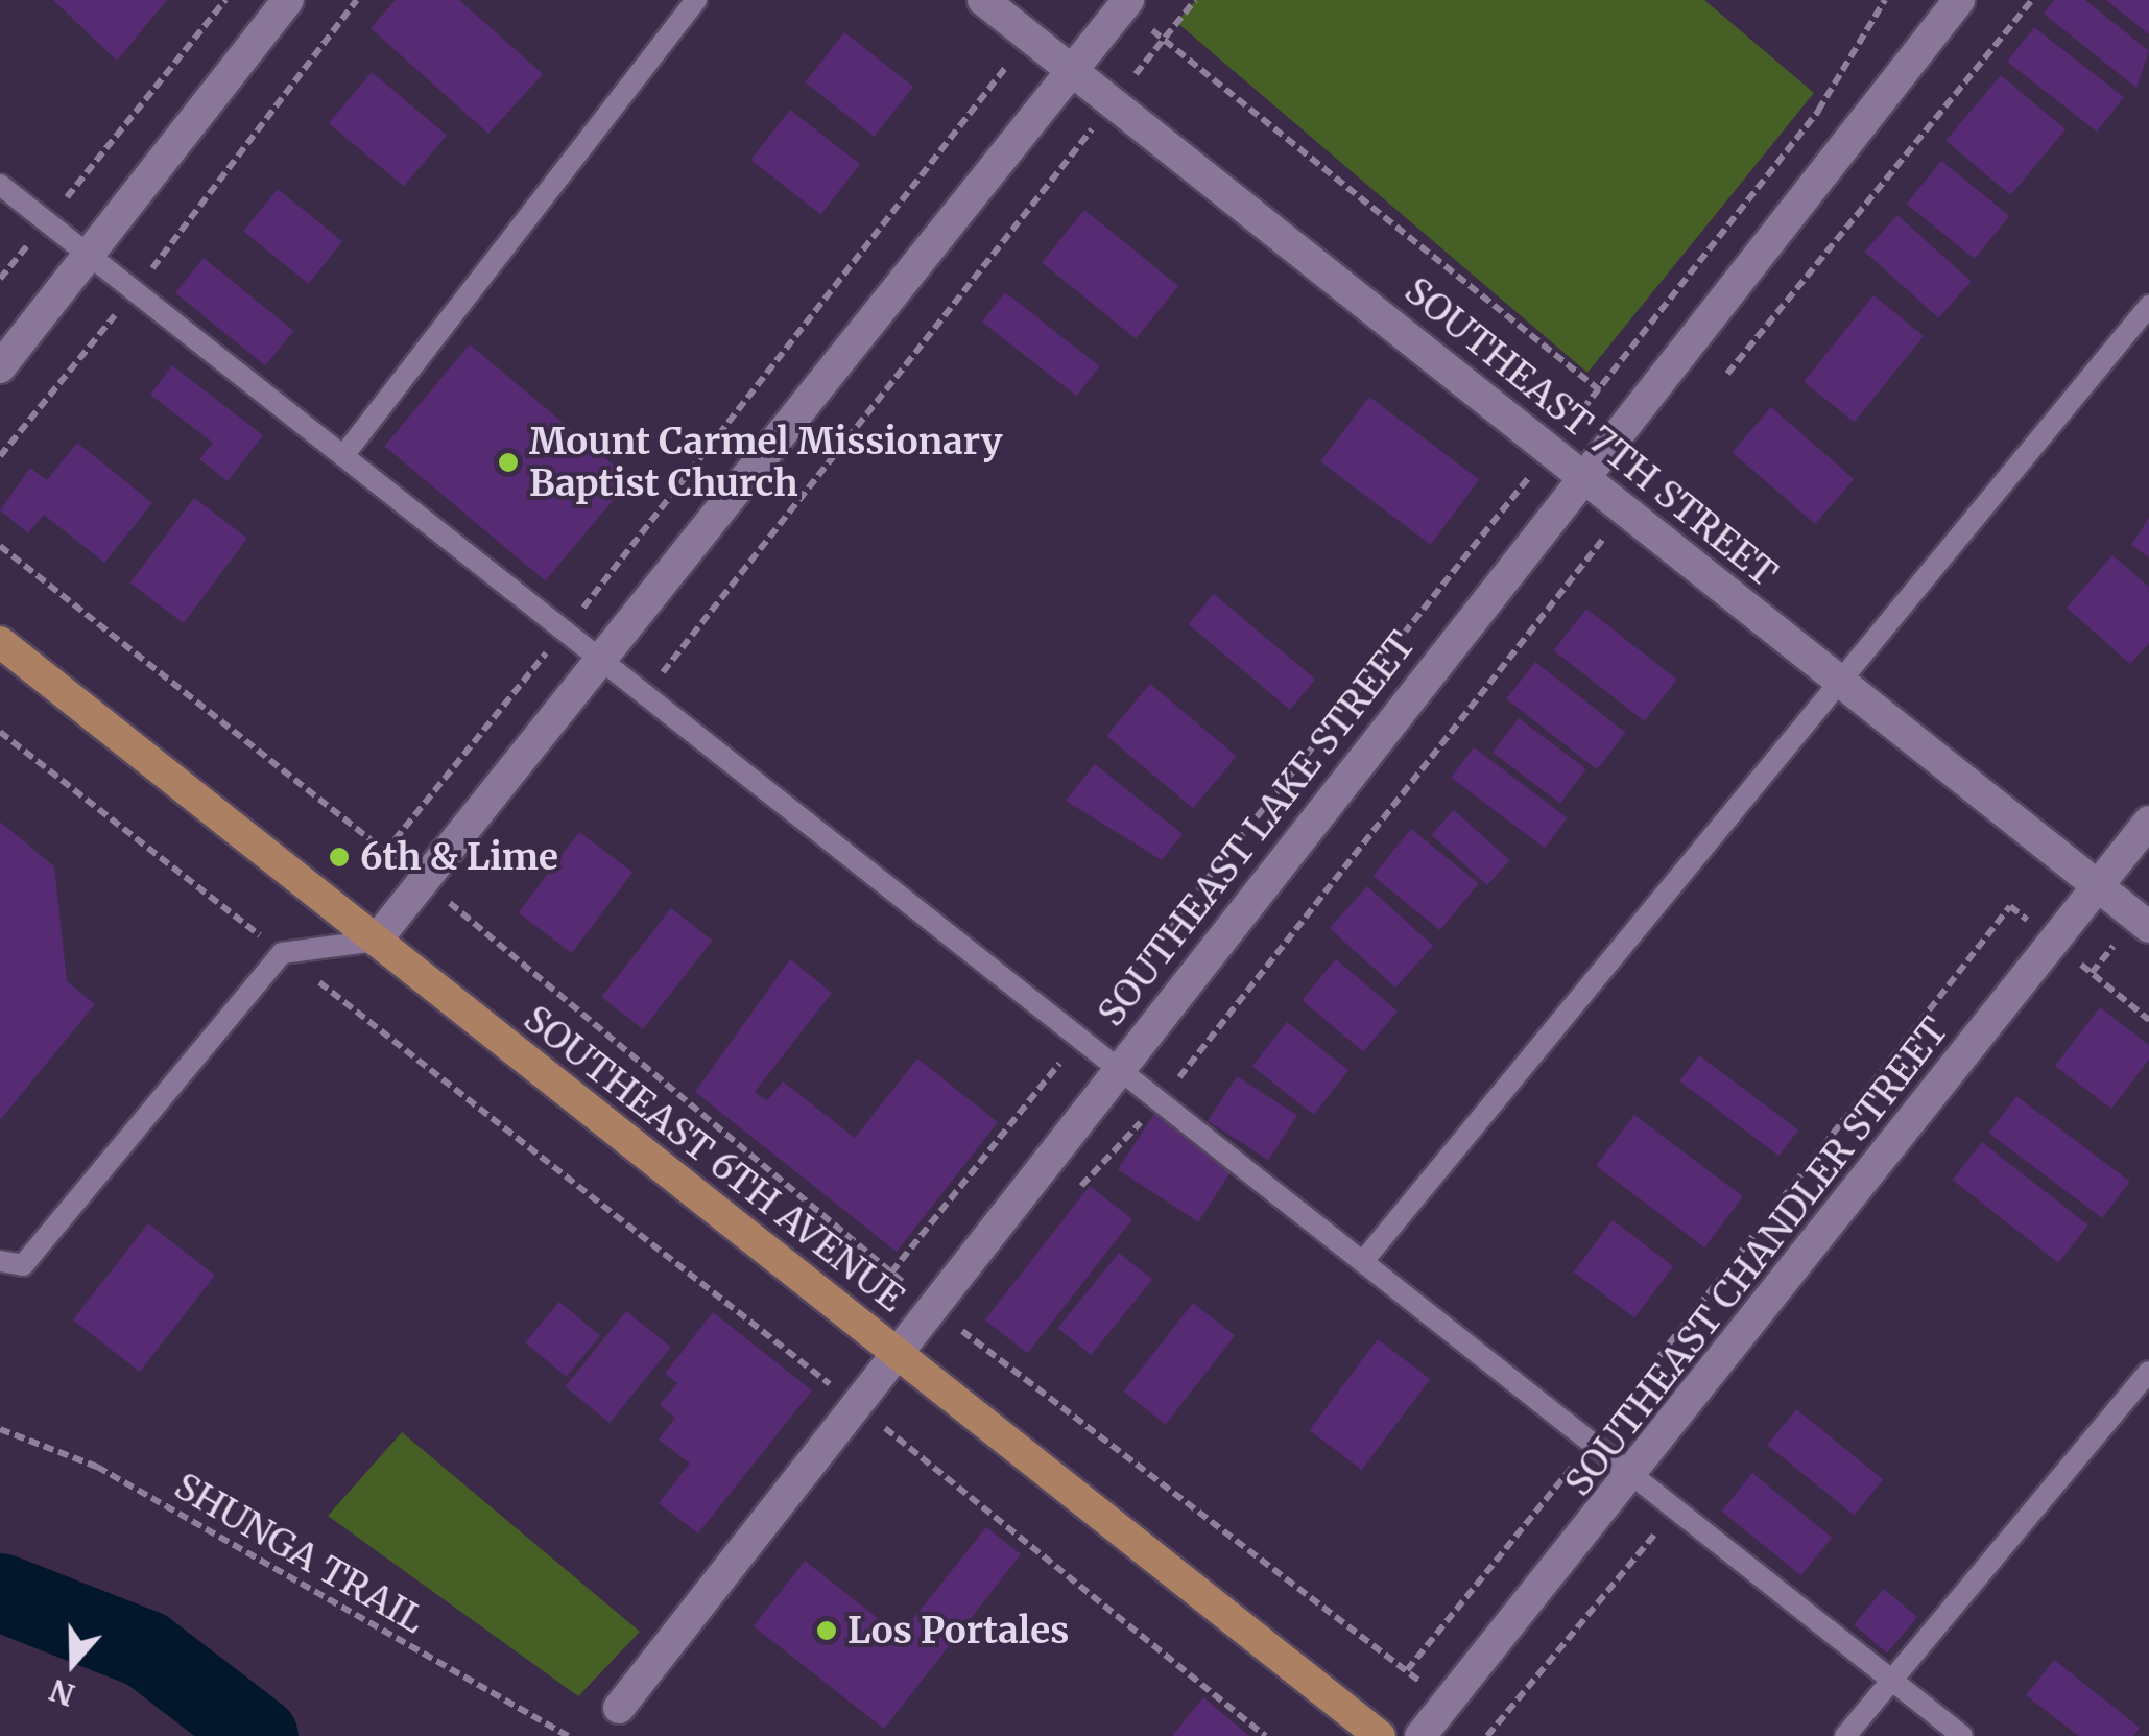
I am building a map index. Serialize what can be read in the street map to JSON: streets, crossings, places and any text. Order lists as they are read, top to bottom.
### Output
{
  "streets": {
    "main road": ["SOUTHEAST 6TH AVENUE"],
    "street": ["SOUTHEAST 7TH STREET", "SOUTHEAST LAKE STREET", "SOUTHEAST CHANDLER STREET"],
    "path": ["SHUNGA TRAIL"]
  },
  "crossings": [
    ["SOUTHEAST 7TH STREET", "SOUTHEAST LAKE STREET"],
    ["SOUTHEAST 7TH STREET", "SOUTHEAST CHANDLER STREET"],
    ["SOUTHEAST LAKE STREET", "SOUTHEAST 6TH AVENUE"]
  ],
  "places": ["Mount Carmel Missionary Baptist Church", "6th & Lime", "Los Portales"],
  "north": "bottom"
}
